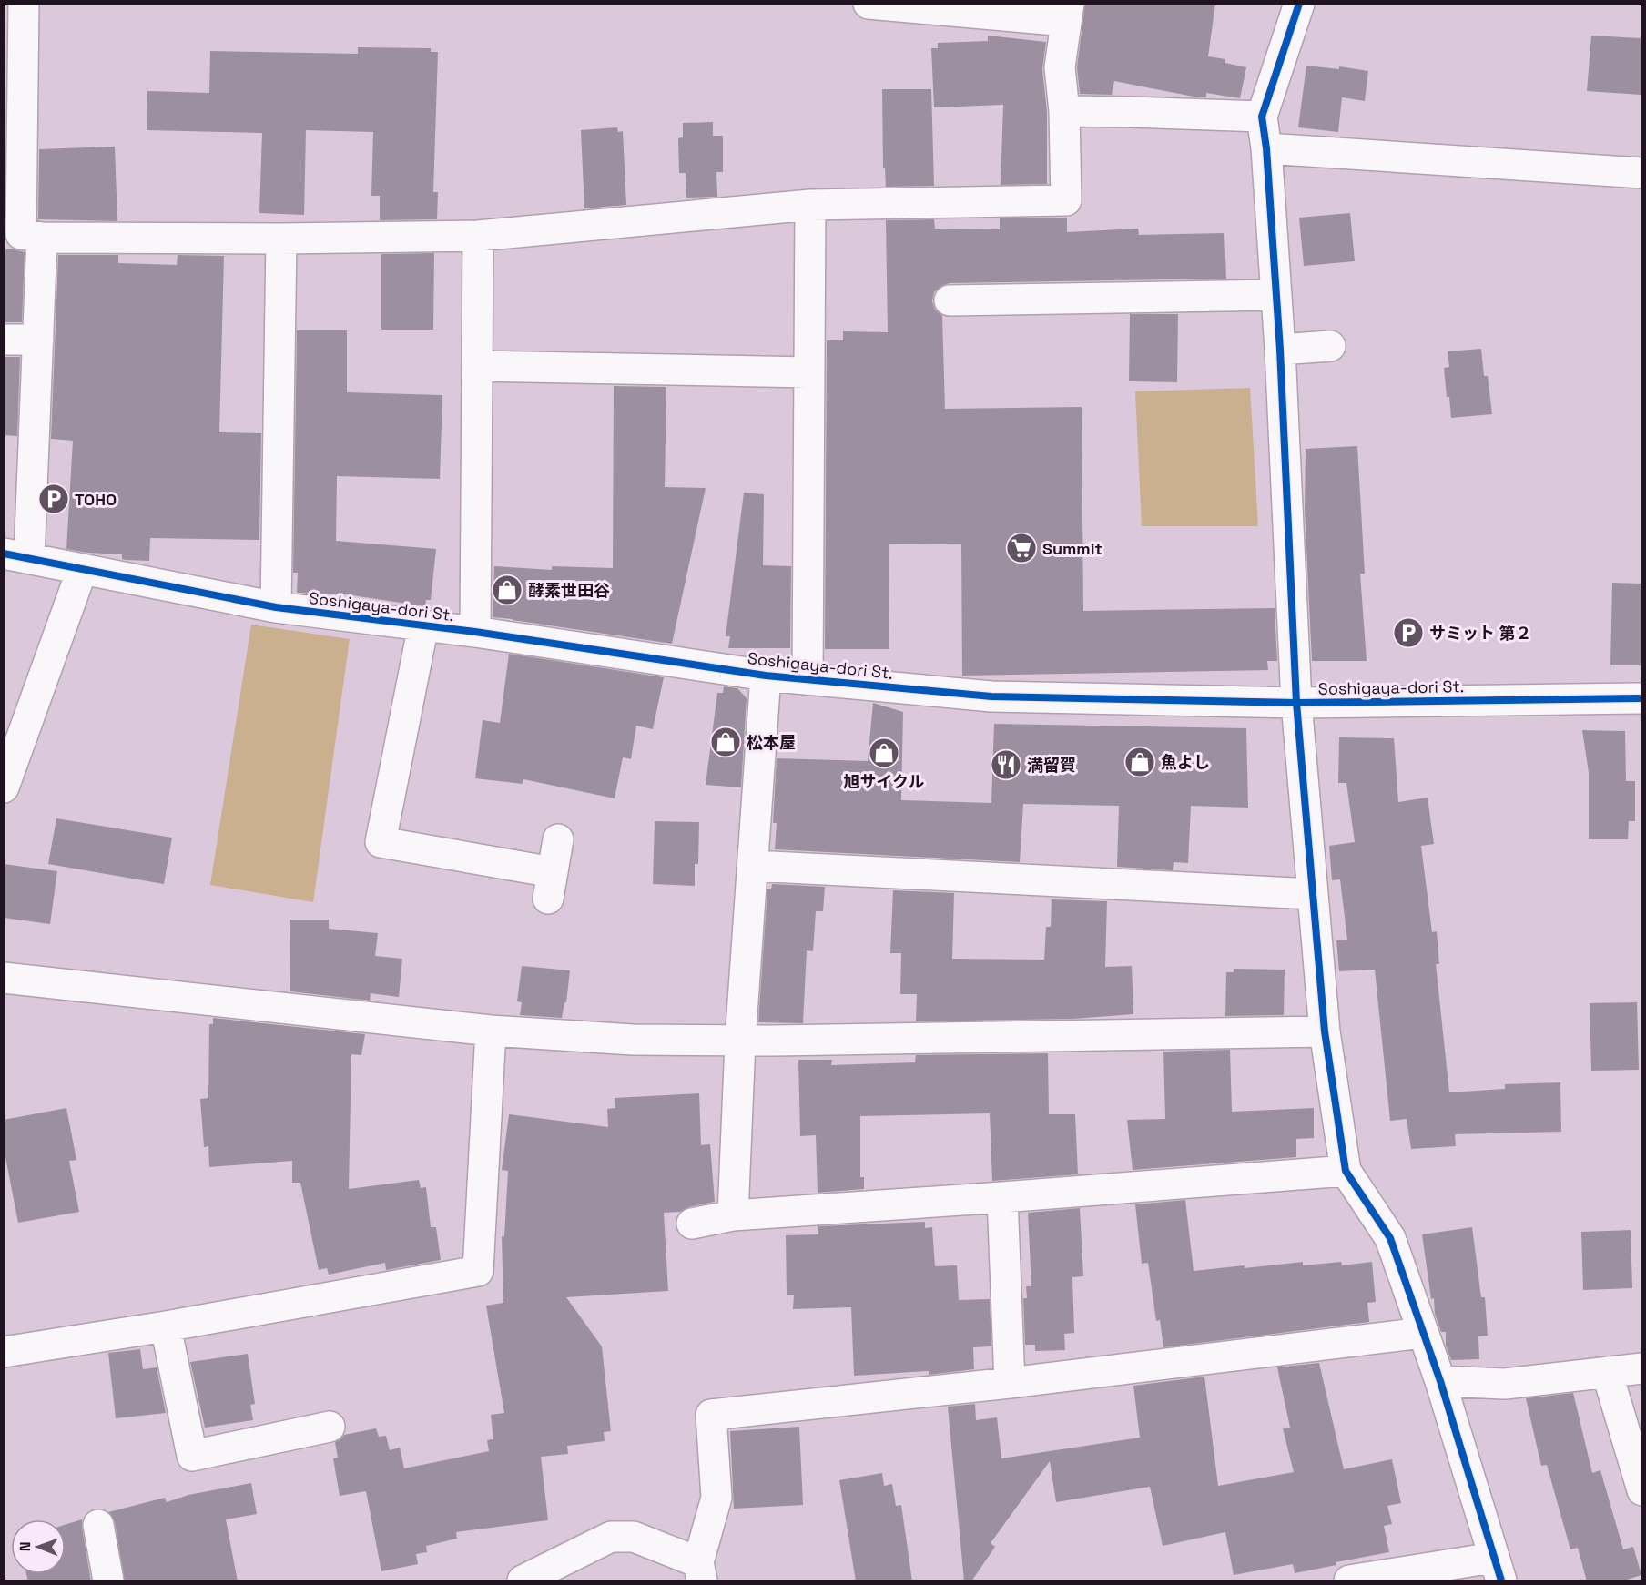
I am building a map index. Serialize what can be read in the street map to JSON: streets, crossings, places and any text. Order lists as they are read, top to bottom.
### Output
{
  "streets": {
    "street": ["Soshigaya-dori St."]
  },
  "places": {
    "parking": ["TOHO", "サミット 第２"],
    "supermarket": ["Summit"],
    "shop": [
      "酵素世田谷",
      "松本屋",
      "旭サイクル",
      "魚よし"
    ],
    "restaurant": ["満留賀"]
  },
  "north": "left"
}
